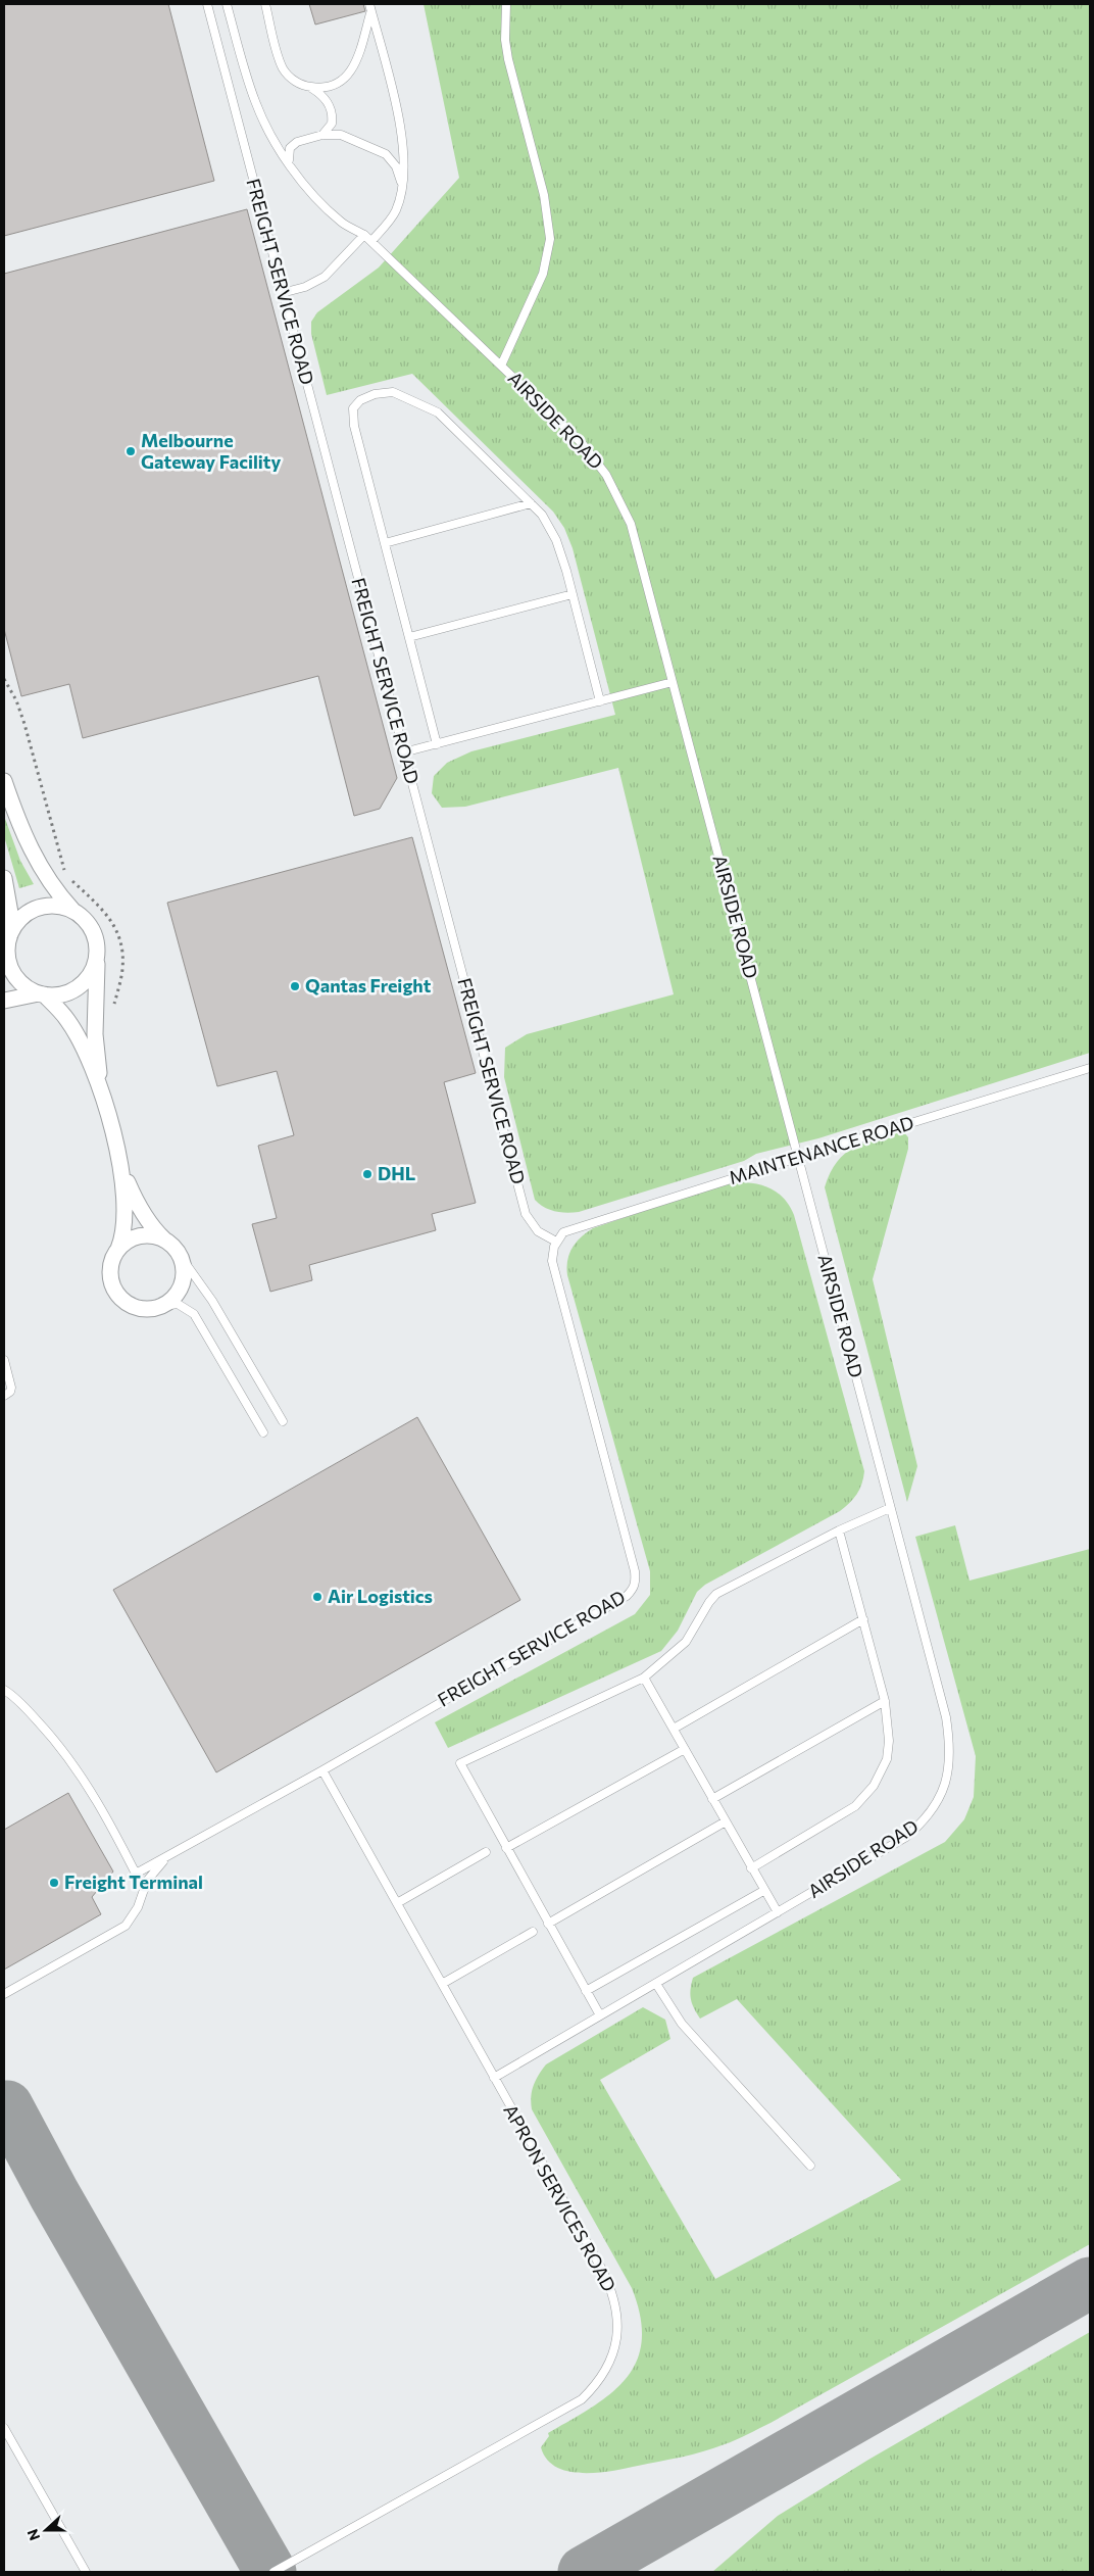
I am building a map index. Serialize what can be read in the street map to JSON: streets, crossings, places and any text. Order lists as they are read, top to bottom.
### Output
{
  "streets": {
    "lane": [
      "FREIGHT SERVICE ROAD",
      "AIRSIDE ROAD",
      "MAINTENANCE ROAD",
      "APRON SERVICES ROAD"
    ]
  },
  "crossings": [
    ["FREIGHT SERVICE ROAD", "MAINTENANCE ROAD"],
    ["FREIGHT SERVICE ROAD", "APRON SERVICES ROAD"],
    ["AIRSIDE ROAD", "MAINTENANCE ROAD"],
    ["AIRSIDE ROAD", "APRON SERVICES ROAD"]
  ],
  "places": [
    "Melbourne Gateway Facility",
    "Qantas Freight",
    "DHL",
    "Air Logistics",
    "Freight Terminal"
  ],
  "north": "left"
}
